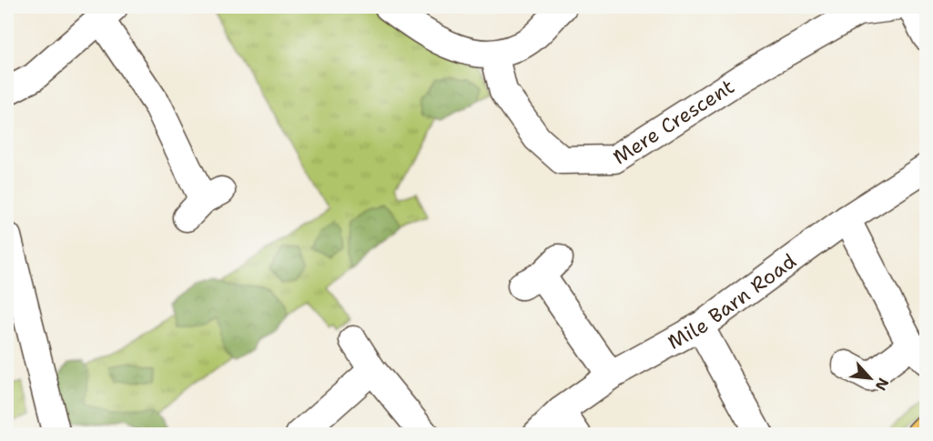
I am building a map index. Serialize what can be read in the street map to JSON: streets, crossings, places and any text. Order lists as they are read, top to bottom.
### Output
{
  "streets": {
    "street": ["Mere Crescent", "Mile Barn Road"]
  },
  "north": "bottom right"
}
